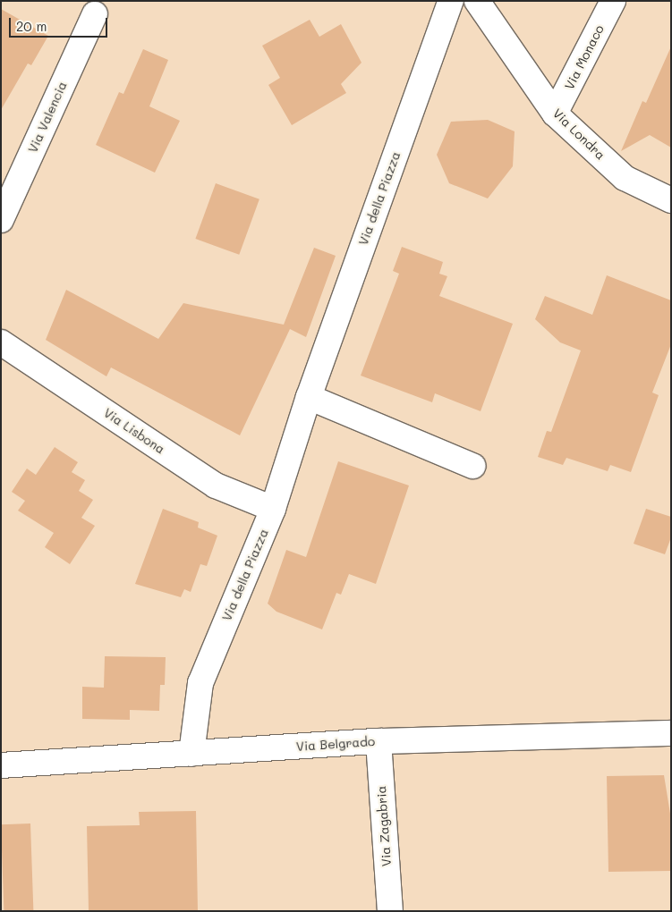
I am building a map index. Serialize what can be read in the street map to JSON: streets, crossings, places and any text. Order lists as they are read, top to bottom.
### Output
{
  "streets": {
    "street": [
      "Via Monaco",
      "Via Valencia",
      "Via Londra",
      "Via della Piazza",
      "Via Lisbona",
      "Via Belgrado",
      "Via Zagabria"
    ]
  },
  "crossings": [
    ["Via Monaco", "Via Londra"],
    ["Via della Piazza", "Via Lisbona"],
    ["Via della Piazza", "Via Belgrado"],
    ["Via Belgrado", "Via Zagabria"]
  ],
  "scale_bar": "20 m"
}
